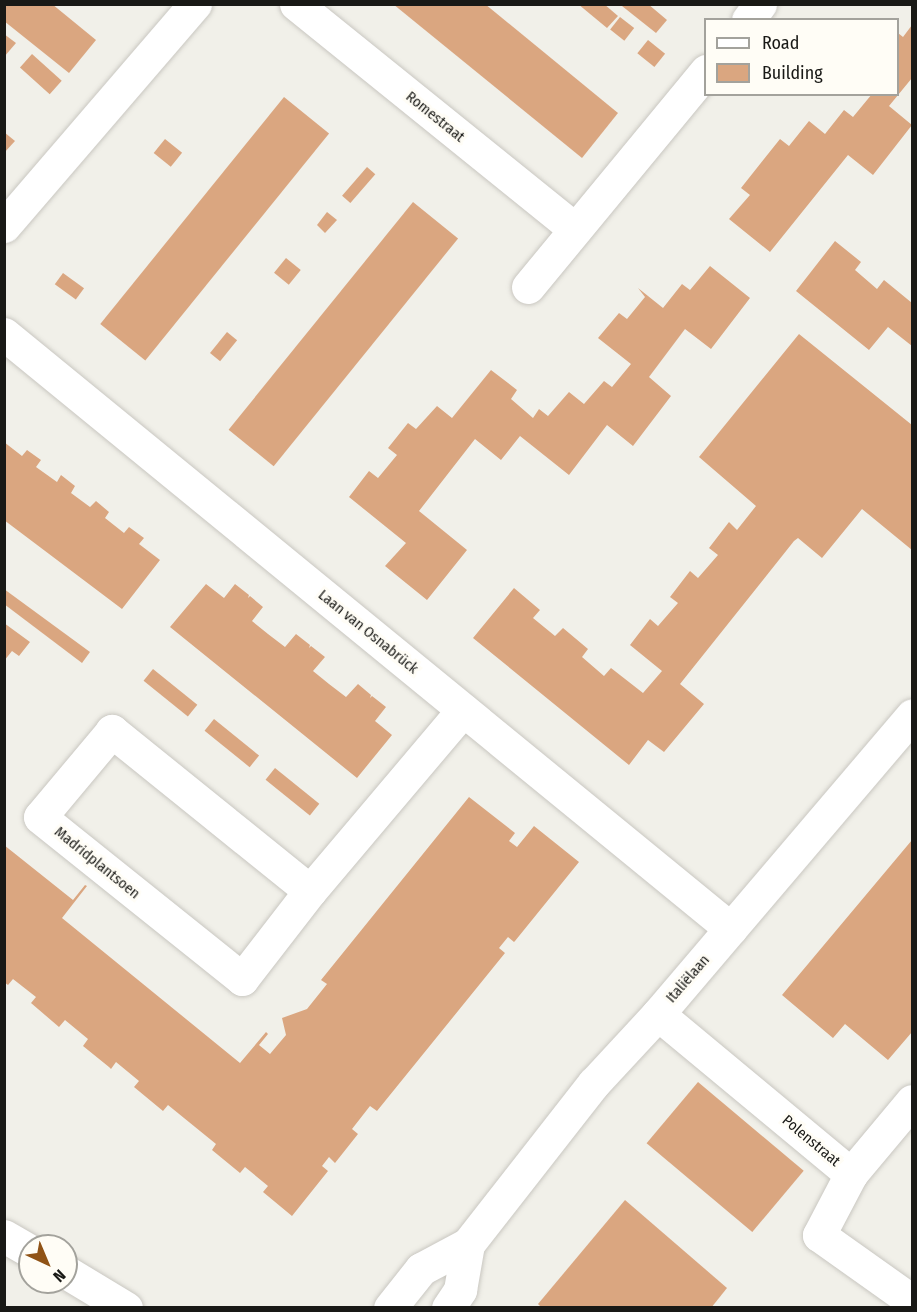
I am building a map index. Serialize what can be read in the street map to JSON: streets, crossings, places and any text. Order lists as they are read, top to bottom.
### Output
{
  "streets": {
    "street": [
      "Romestraat",
      "Laan van Osnabrück",
      "Madridplantsoen",
      "Italiëlaan",
      "Polenstraat"
    ]
  },
  "crossings": [
    ["Laan van Osnabrück", "Madridplantsoen"],
    ["Laan van Osnabrück", "Italiëlaan"],
    ["Italiëlaan", "Polenstraat"]
  ],
  "legend": ["Road", "Building"],
  "north": "bottom right"
}
